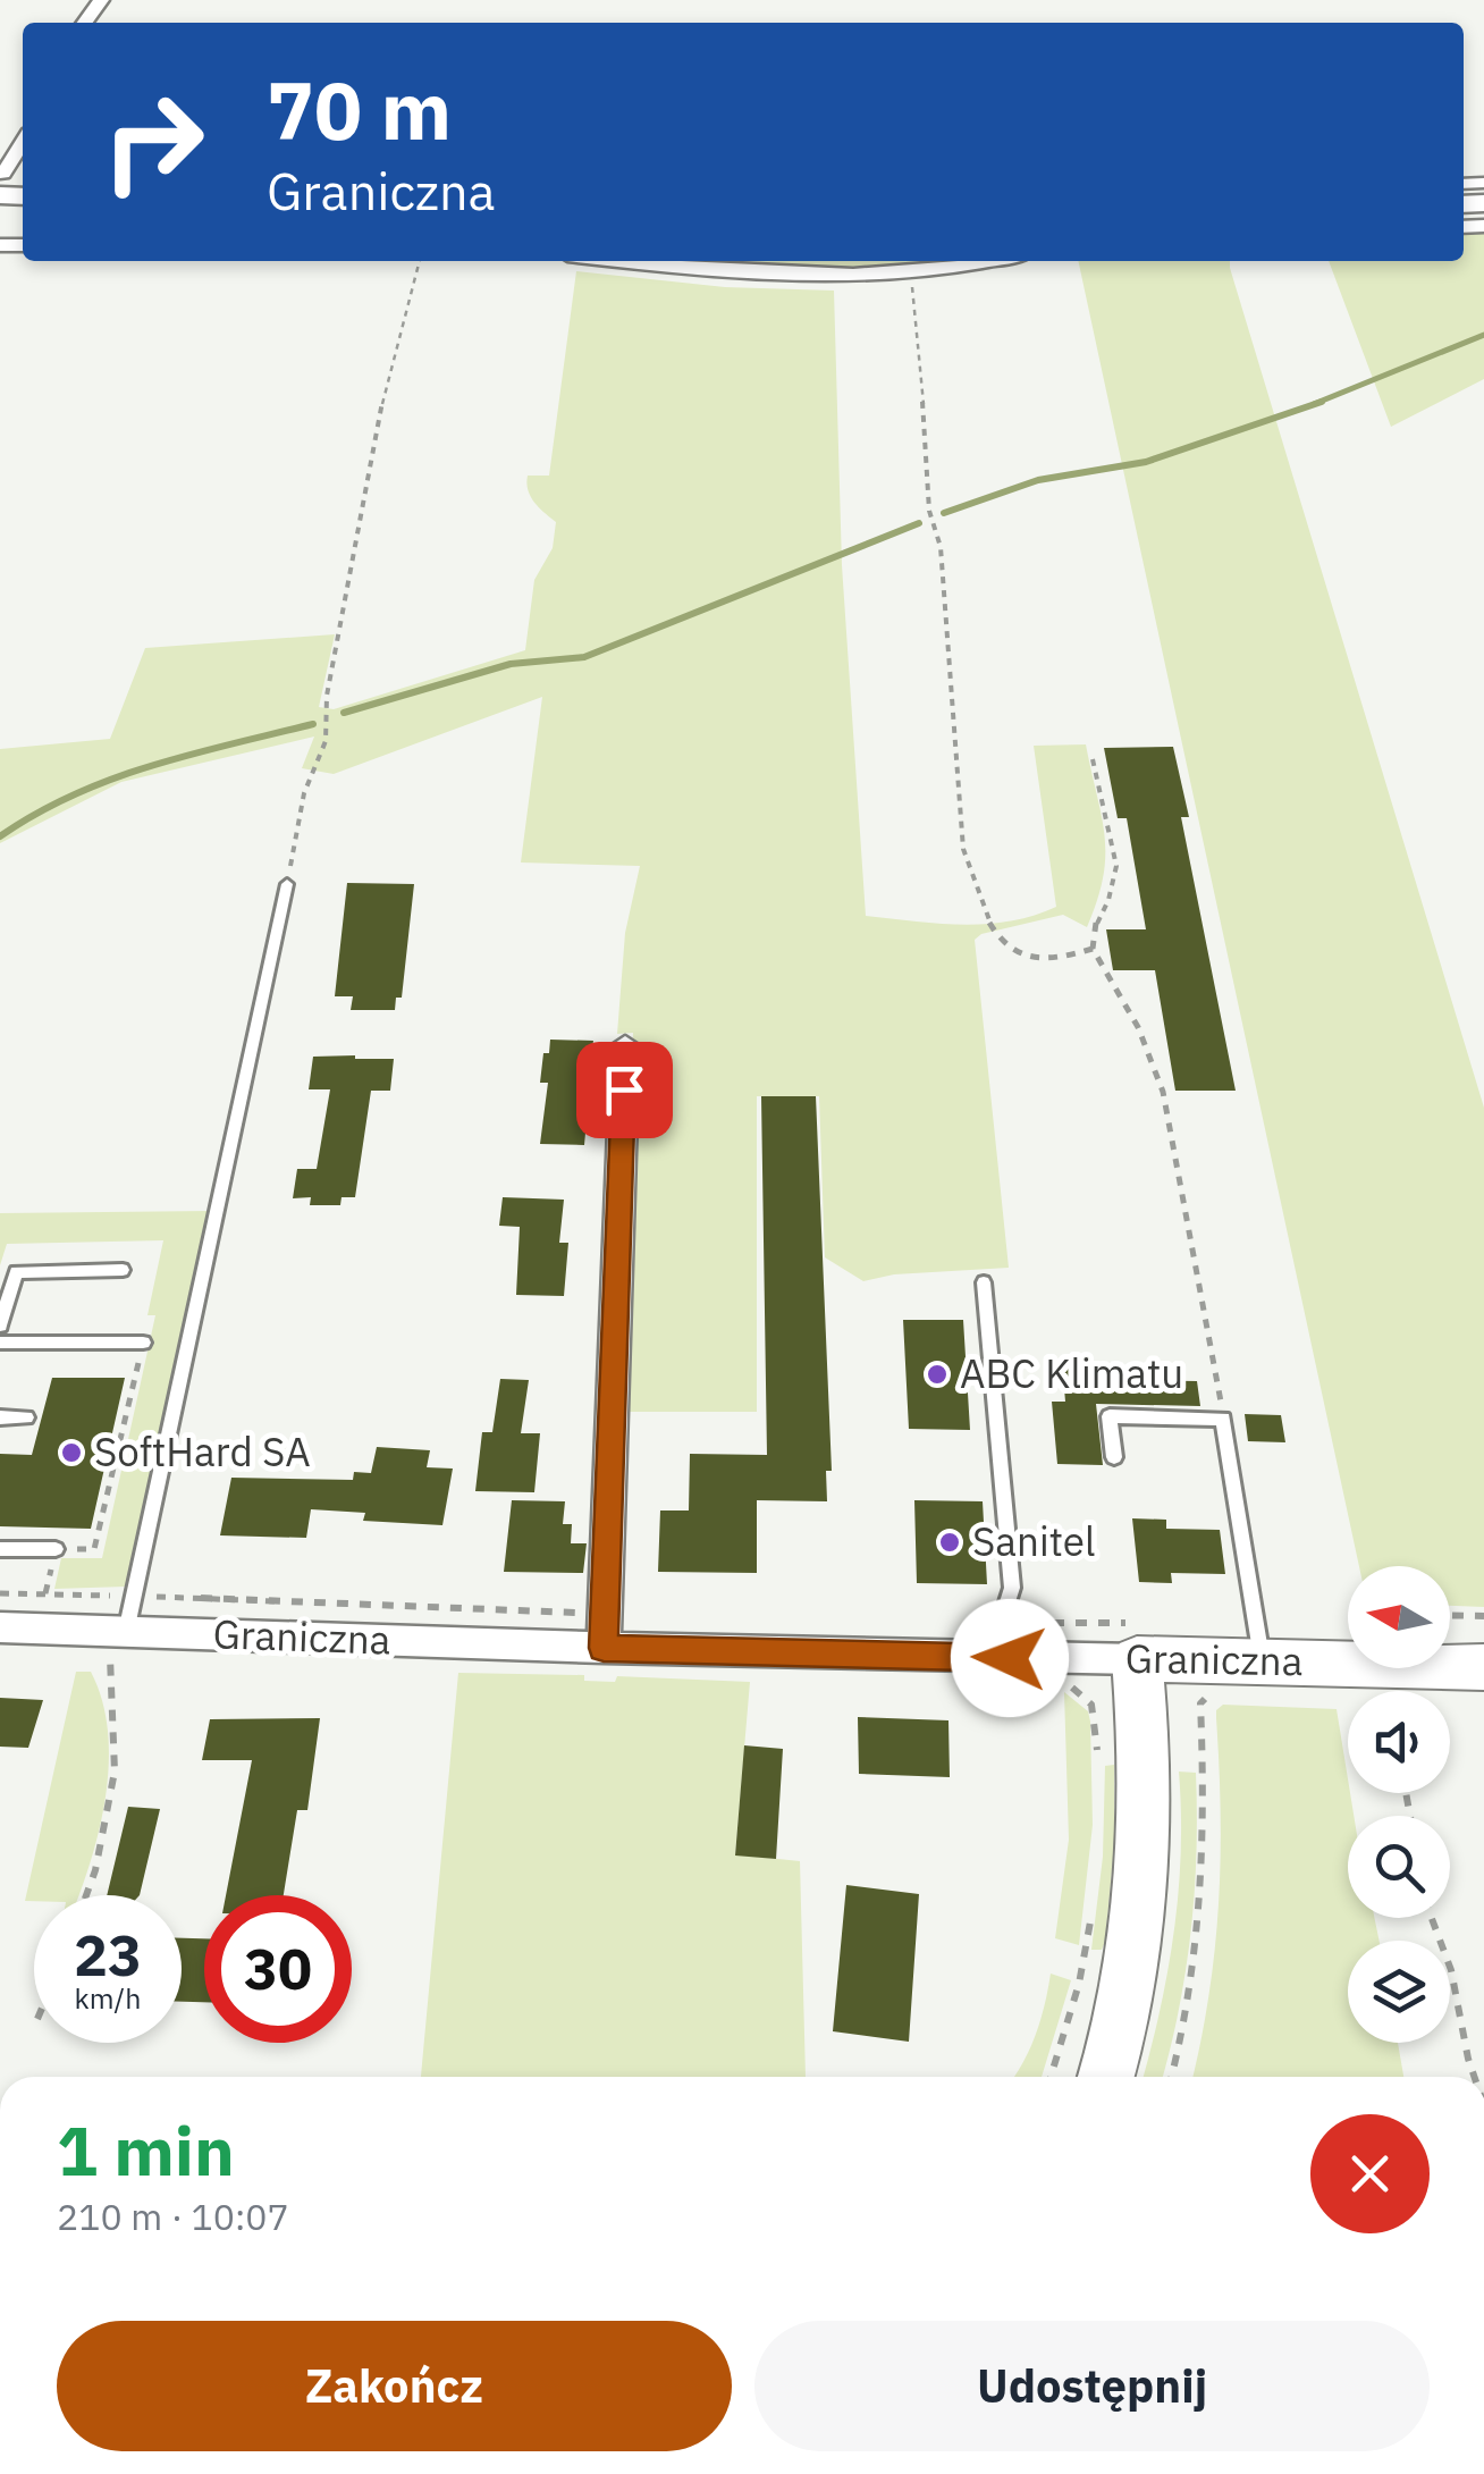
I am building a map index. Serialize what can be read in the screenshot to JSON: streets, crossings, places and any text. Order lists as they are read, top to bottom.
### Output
{
  "streets": {
    "street": ["Graniczna"]
  },
  "places": ["ABC Klimatu", "SoftHard SA", "Sanitel"],
  "north": "left",
  "page": {
    "turn": ["70 m", "Graniczna"],
    "speed": "23 km/h",
    "limit": "30",
    "heading": ["1 min", "210 m · 10:07"],
    "buttons": ["Zakończ", "Udostępnij"]
  }
}
